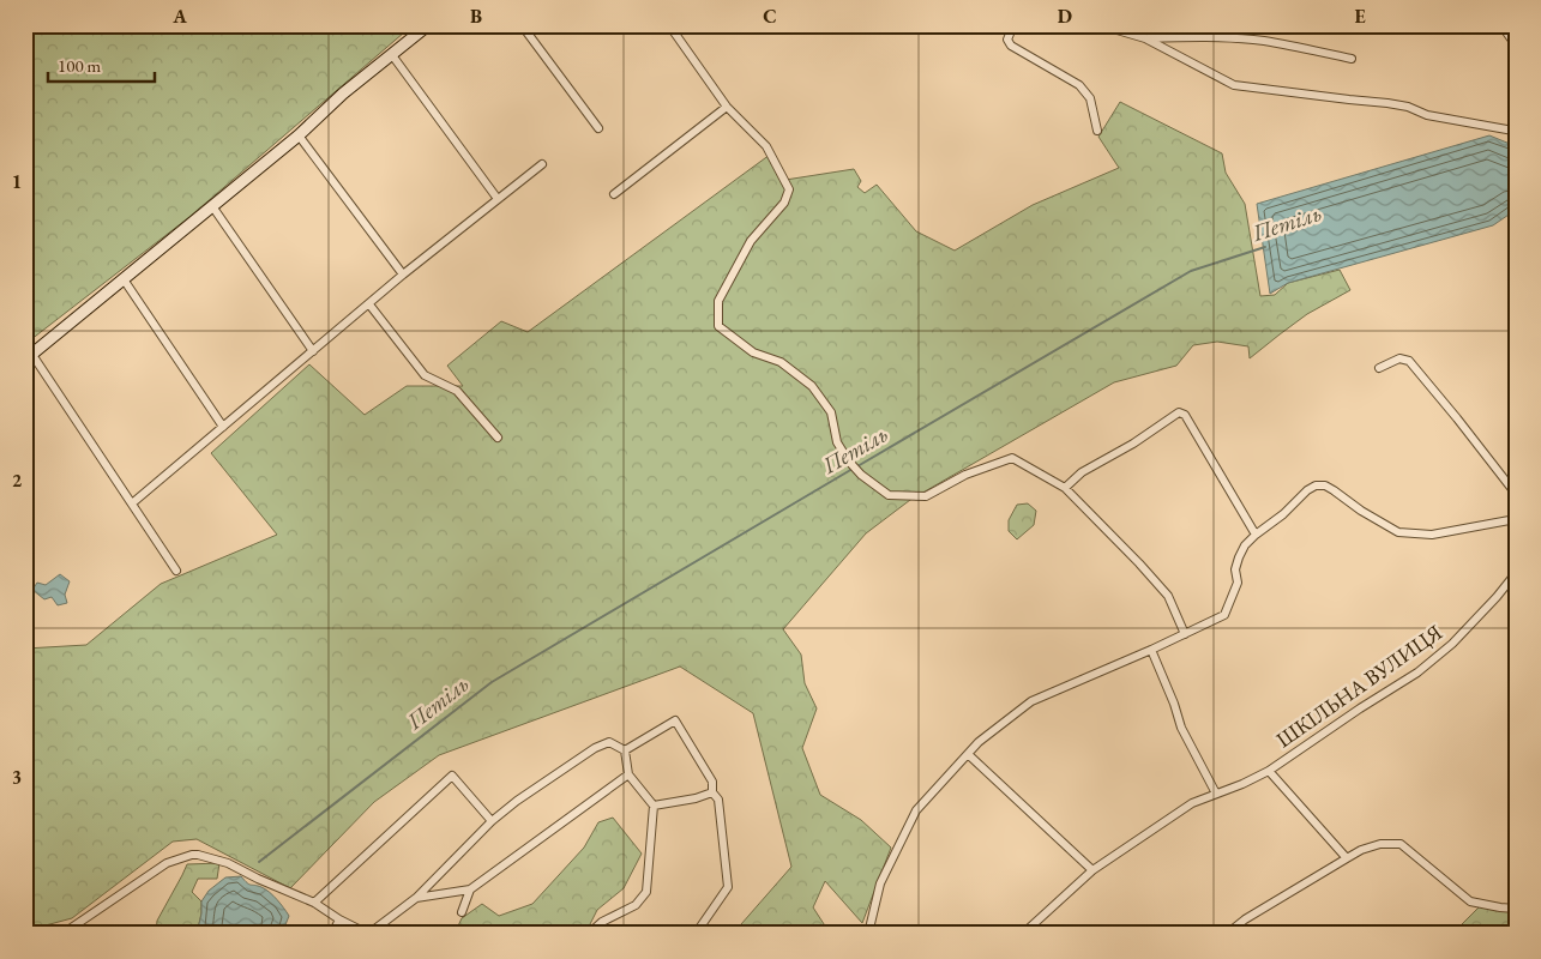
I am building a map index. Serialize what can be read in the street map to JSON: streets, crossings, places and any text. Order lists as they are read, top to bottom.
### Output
{
  "streets": {
    "street": ["ШКІЛЬНА ВУЛИЦЯ"]
  },
  "water": ["Петіль"],
  "scale_bar": "100 m",
  "grid": {
    "columns": [
      "A",
      "B",
      "C",
      "D",
      "E"
    ],
    "rows": ["1", "2", "3"]
  }
}
